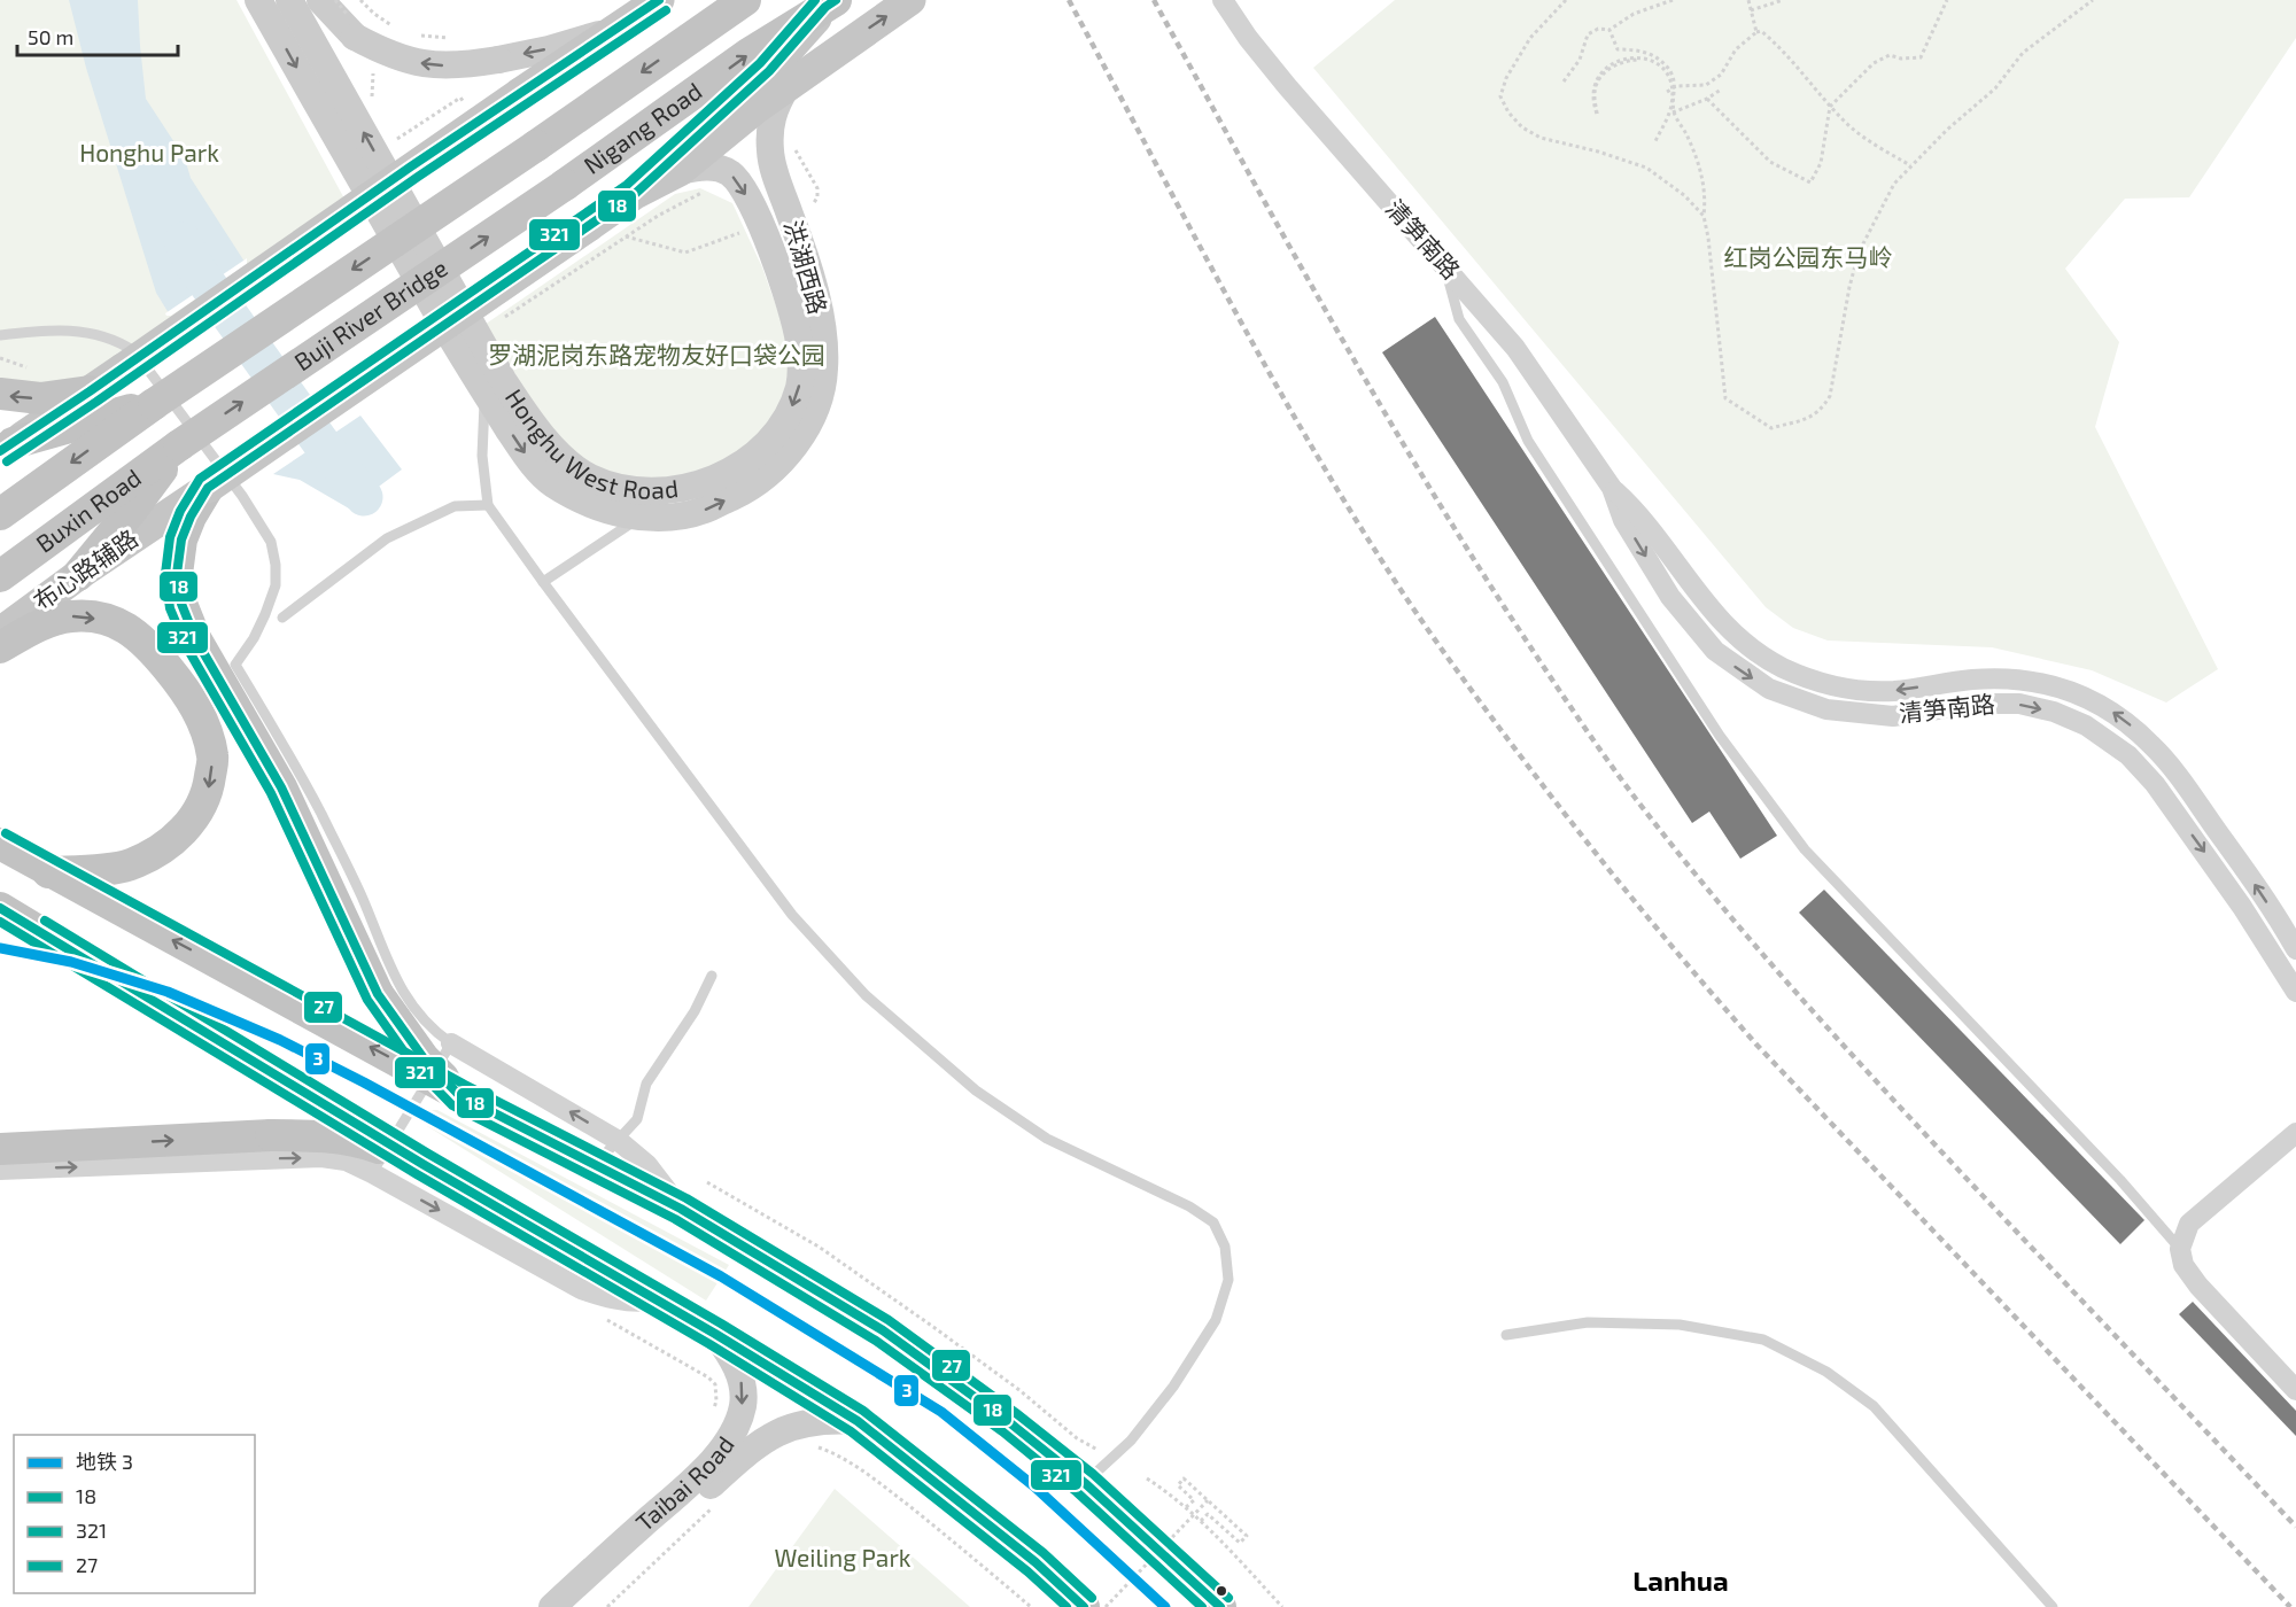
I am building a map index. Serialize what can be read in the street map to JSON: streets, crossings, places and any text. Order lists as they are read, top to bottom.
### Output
{
  "streets": {
    "highway": ["Nigang Road", "Buji River Bridge", "Buxin Road"],
    "main road": [
      "洪湖西路",
      "Honghu West Road",
      "布心路辅路",
      "Taibai Road"
    ],
    "street": ["清笋南路"]
  },
  "crossings": [
    ["Nigang Road", "Buji River Bridge"],
    ["洪湖西路", "Honghu West Road"],
    ["Buji River Bridge", "Buxin Road"]
  ],
  "one_way": ["Taibai Road"],
  "districts": ["Lanhua"],
  "parks": [
    "Honghu Park",
    "红岗公园东马岭",
    "罗湖泥岗东路宠物友好口袋公园",
    "Weiling Park"
  ],
  "lines": [
    "transit line 18",
    "transit line 321",
    "transit line 27",
    "metro line 3"
  ],
  "legend": [
    "地铁 3",
    "18",
    "321",
    "27"
  ],
  "scale_bar": "50 m"
}
